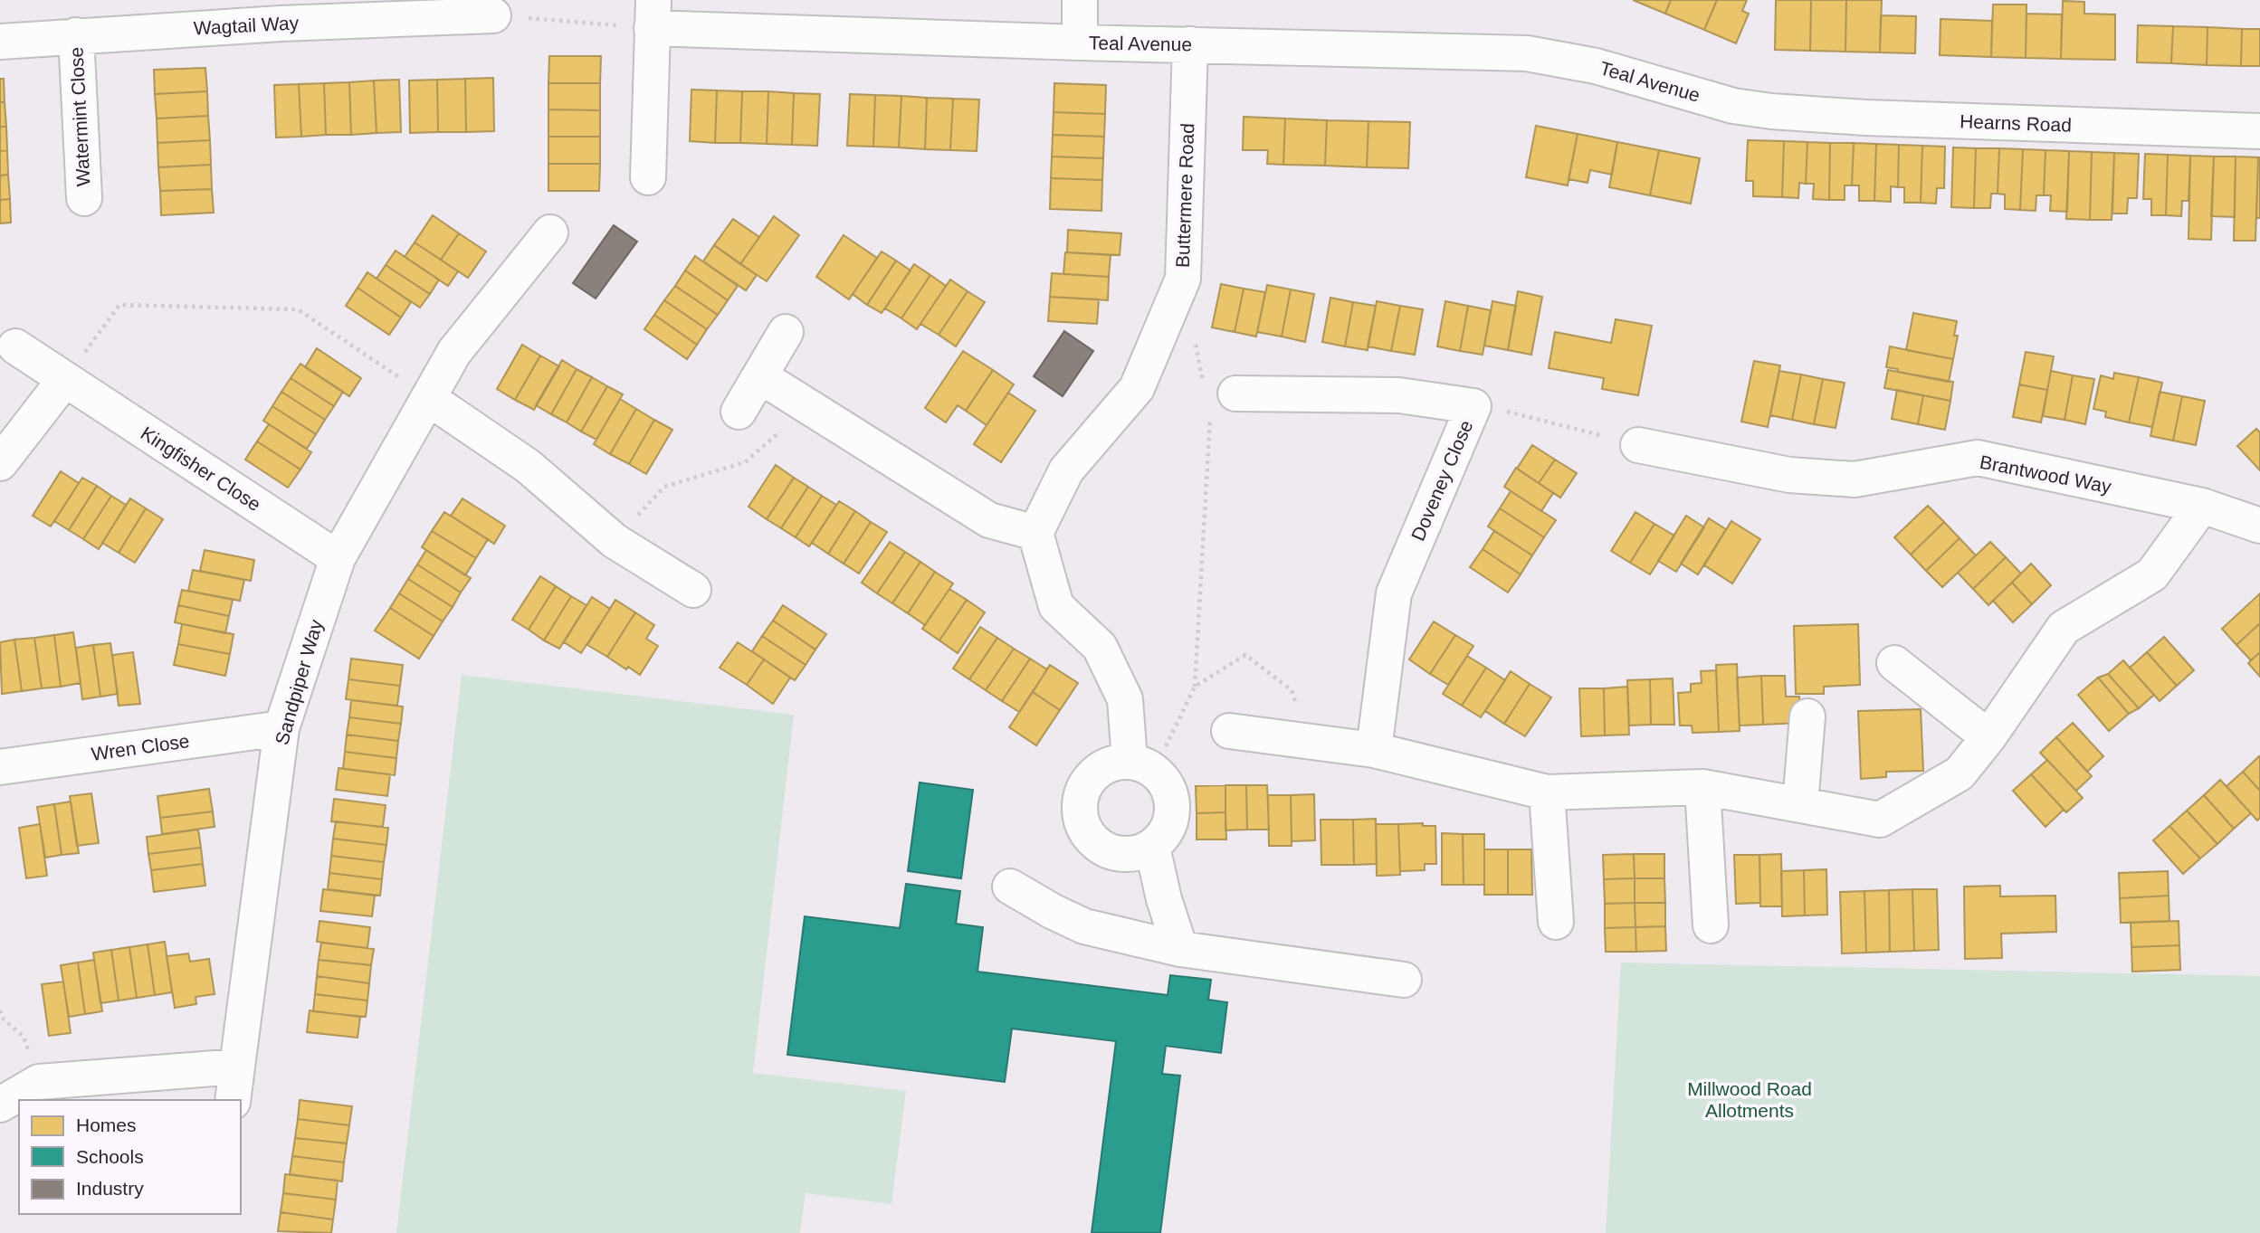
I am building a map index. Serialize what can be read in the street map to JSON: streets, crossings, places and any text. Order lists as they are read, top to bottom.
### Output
{
  "streets": {
    "street": [
      "Wagtail Way",
      "Teal Avenue",
      "Watermint Close",
      "Hearns Road",
      "Buttermere Road",
      "Kingfisher Close",
      "Brantwood Way",
      "Doveney Close",
      "Sandpiper Way",
      "Wren Close"
    ]
  },
  "crossings": [
    ["Wagtail Way", "Watermint Close"],
    ["Teal Avenue", "Hearns Road"],
    ["Teal Avenue", "Buttermere Road"],
    ["Kingfisher Close", "Sandpiper Way"],
    ["Sandpiper Way", "Wren Close"]
  ],
  "parks": ["Millwood Road Allotments"],
  "legend": ["Homes", "Schools", "Industry"]
}
